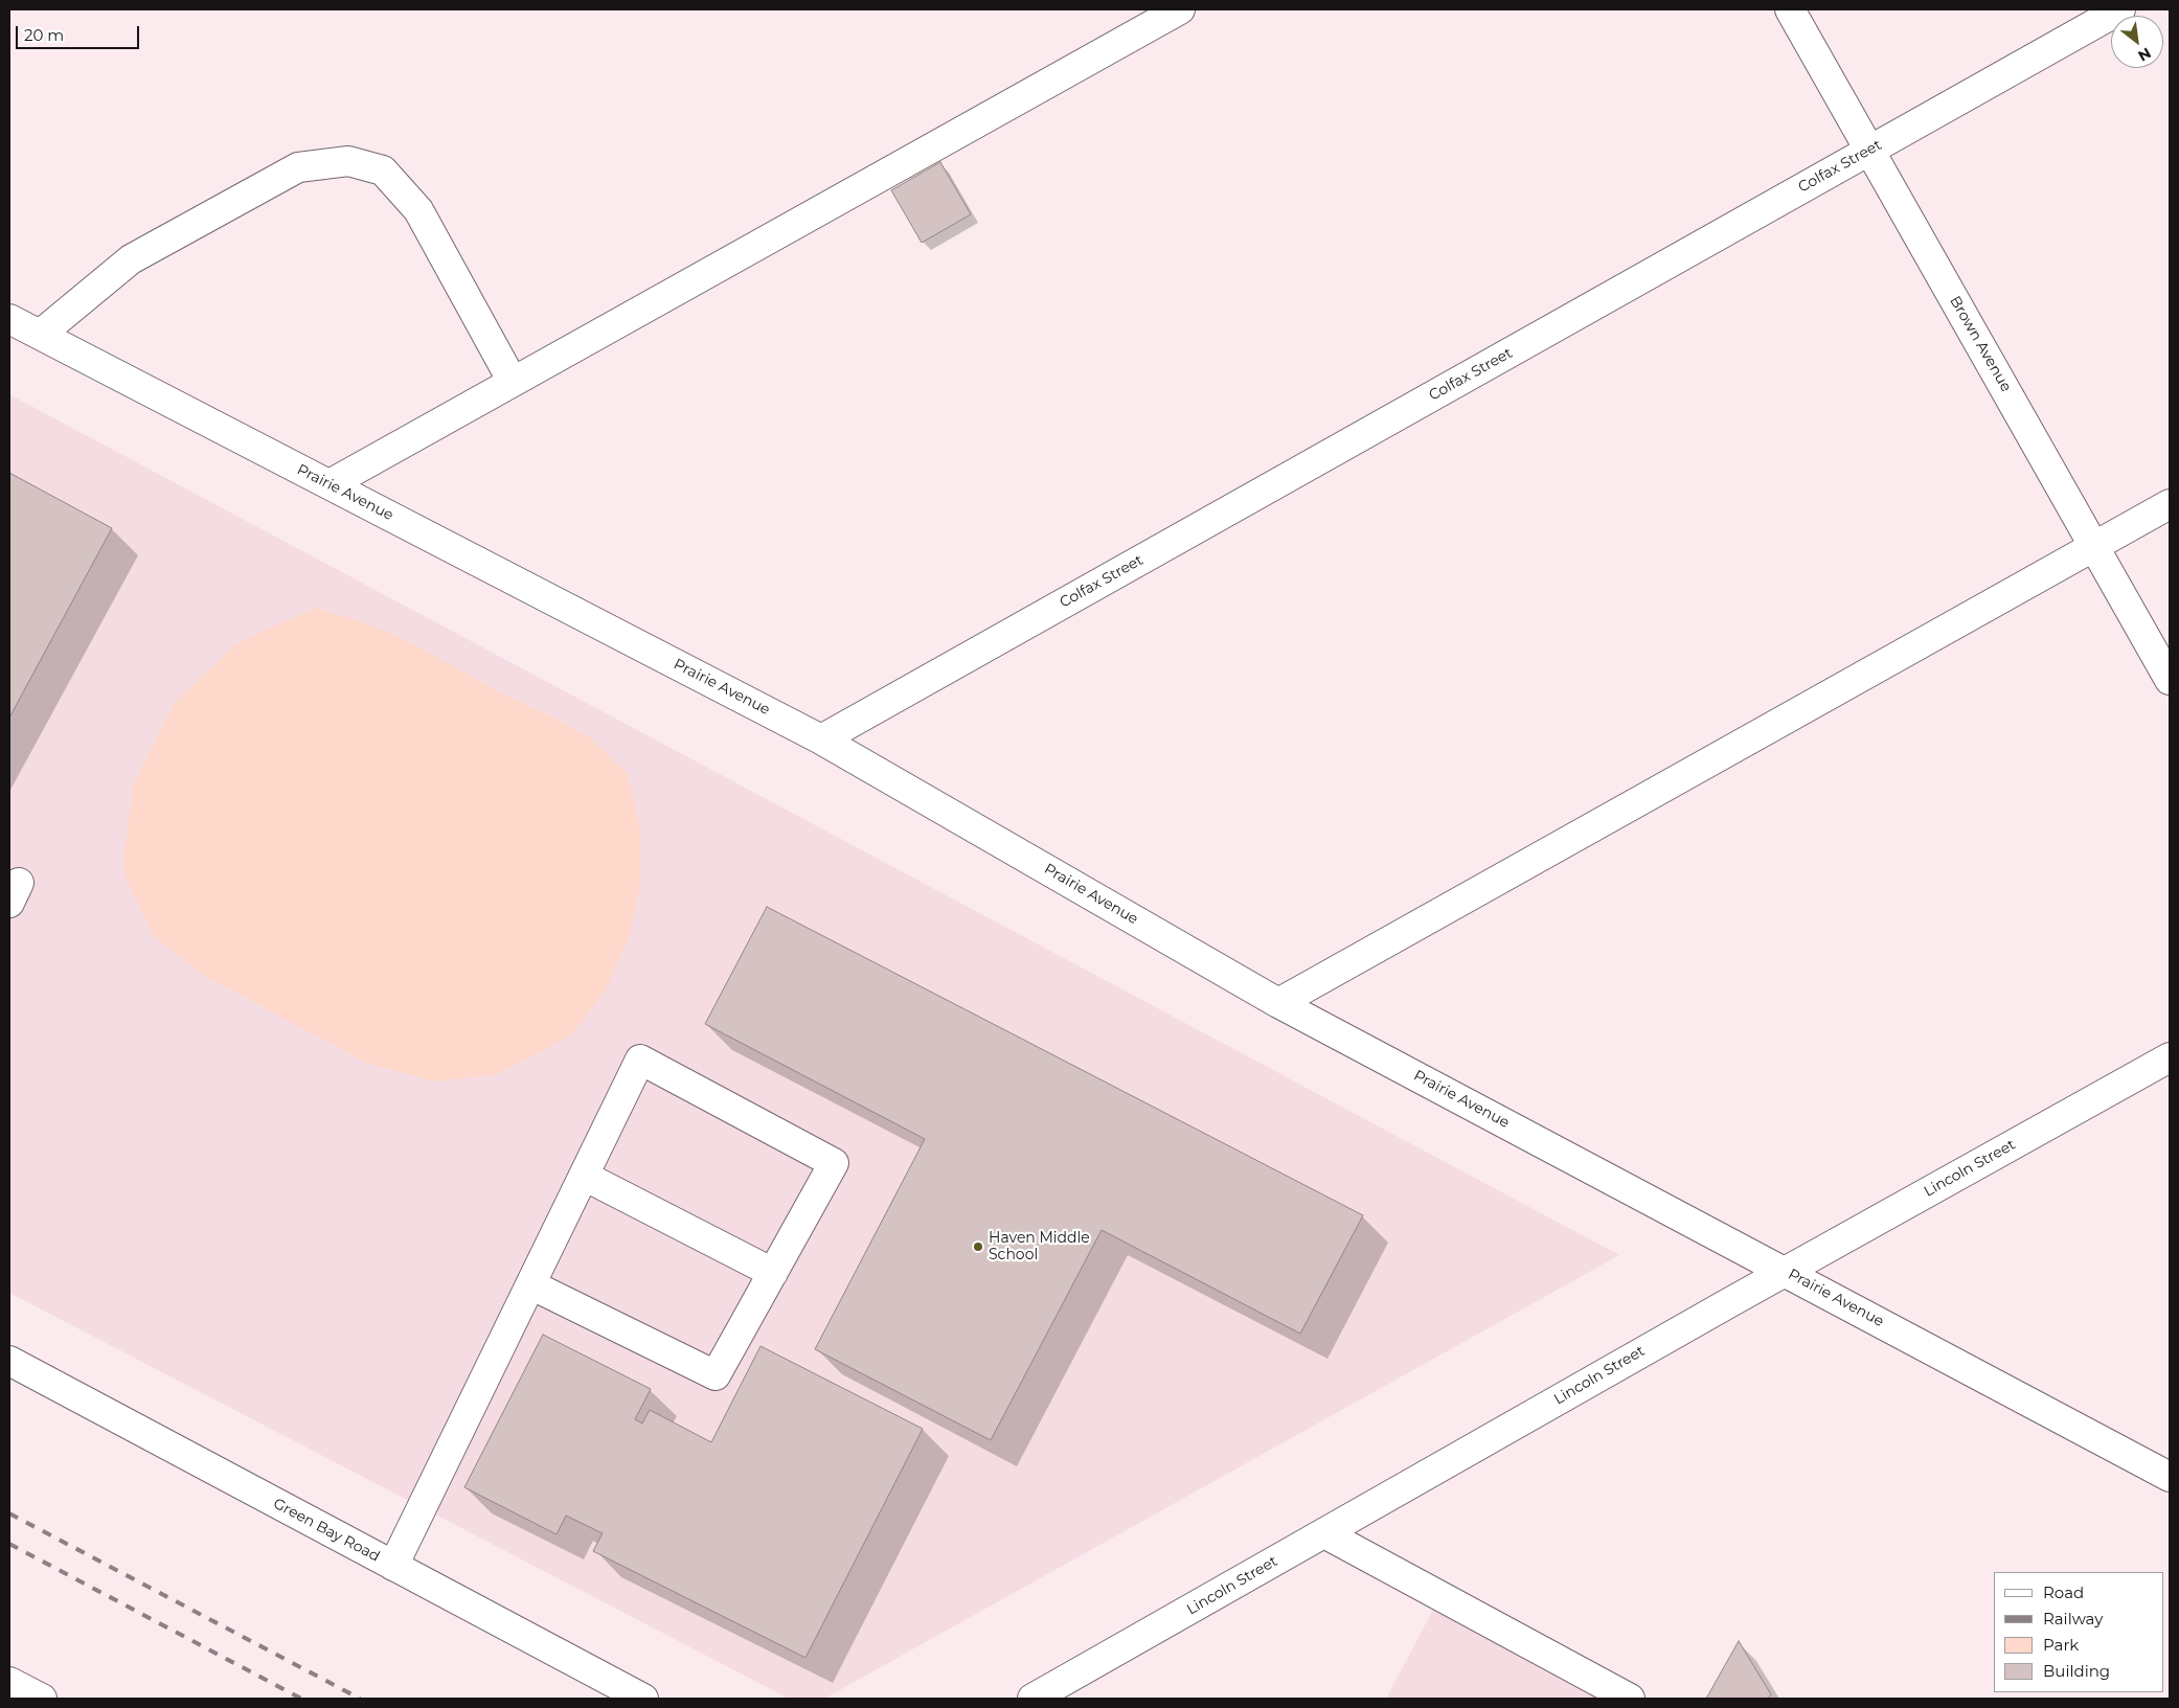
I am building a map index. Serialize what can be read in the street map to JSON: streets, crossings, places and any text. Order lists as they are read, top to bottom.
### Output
{
  "streets": {
    "street": [
      "Colfax Street",
      "Brown Avenue",
      "Prairie Avenue",
      "Lincoln Street",
      "Green Bay Road"
    ]
  },
  "crossings": [
    ["Colfax Street", "Brown Avenue"],
    ["Colfax Street", "Prairie Avenue"],
    ["Prairie Avenue", "Lincoln Street"]
  ],
  "places": ["Haven Middle School"],
  "legend": [
    "Road",
    "Railway",
    "Park",
    "Building"
  ],
  "scale_bar": "20 m",
  "north": "bottom right"
}
